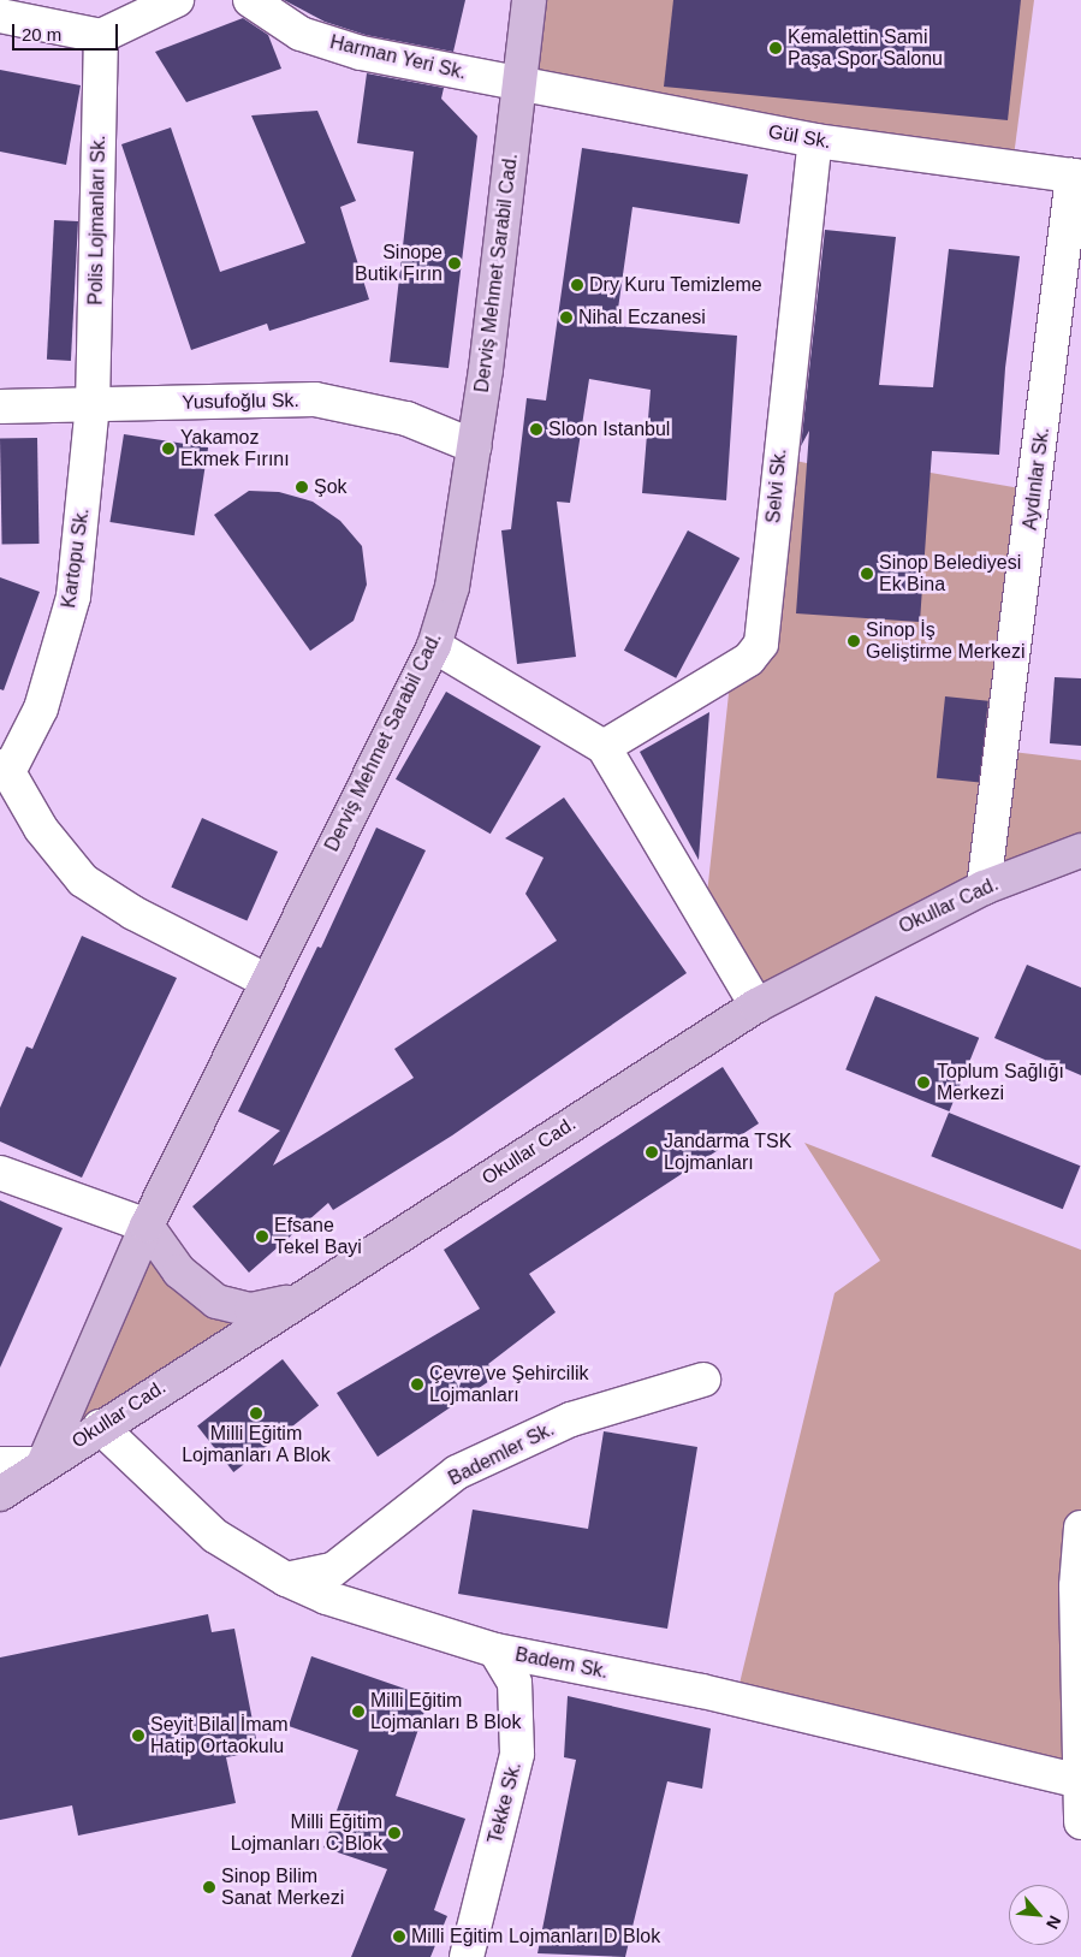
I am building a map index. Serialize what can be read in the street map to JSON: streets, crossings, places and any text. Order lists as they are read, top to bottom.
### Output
{
  "streets": {
    "main road": ["Derviş Mehmet Sarabil Cad.", "Okullar Cad."],
    "street": [
      "Harman Yeri Sk.",
      "Gül Sk.",
      "Polis Lojmanları Sk.",
      "Yusufoğlu Sk.",
      "Aydınlar Sk.",
      "Selvi Sk.",
      "Kartopu Sk.",
      "Bademler Sk.",
      "Badem Sk.",
      "Tekke Sk."
    ]
  },
  "crossings": [
    ["Harman Yeri Sk.", "Gül Sk."],
    ["Harman Yeri Sk.", "Derviş Mehmet Sarabil Cad."],
    ["Gül Sk.", "Derviş Mehmet Sarabil Cad."],
    ["Gül Sk.", "Aydınlar Sk."],
    ["Gül Sk.", "Selvi Sk."],
    ["Polis Lojmanları Sk.", "Yusufoğlu Sk."],
    ["Polis Lojmanları Sk.", "Kartopu Sk."],
    ["Derviş Mehmet Sarabil Cad.", "Yusufoğlu Sk."],
    ["Derviş Mehmet Sarabil Cad.", "Okullar Cad."],
    ["Yusufoğlu Sk.", "Kartopu Sk."],
    ["Aydınlar Sk.", "Okullar Cad."],
    ["Okullar Cad.", "Badem Sk."],
    ["Bademler Sk.", "Badem Sk."],
    ["Badem Sk.", "Tekke Sk."]
  ],
  "places": [
    "Kemalettin Sami Paşa Spor Salonu",
    "Sinope Butik Fırın",
    "Dry Kuru Temizleme",
    "Nihal Eczanesi",
    "Sloon Istanbul",
    "Yakamoz Ekmek Fırını",
    "Şok",
    "Sinop Belediyesi Ek Bina",
    "Sinop İş Geliştirme Merkezi",
    "Toplum Sağlığı Merkezi",
    "Jandarma TSK Lojmanları",
    "Efsane Tekel Bayi",
    "Çevre ve Şehircilik Lojmanları",
    "Milli Eğitim Lojmanları A Blok",
    "Milli Eğitim Lojmanları B Blok",
    "Seyit Bilal İmam Hatip Ortaokulu",
    "Milli Eğitim Lojmanları C Blok",
    "Sinop Bilim Sanat Merkezi",
    "Milli Eğitim Lojmanları D Blok"
  ],
  "scale_bar": "20 m",
  "north": "bottom right"
}
